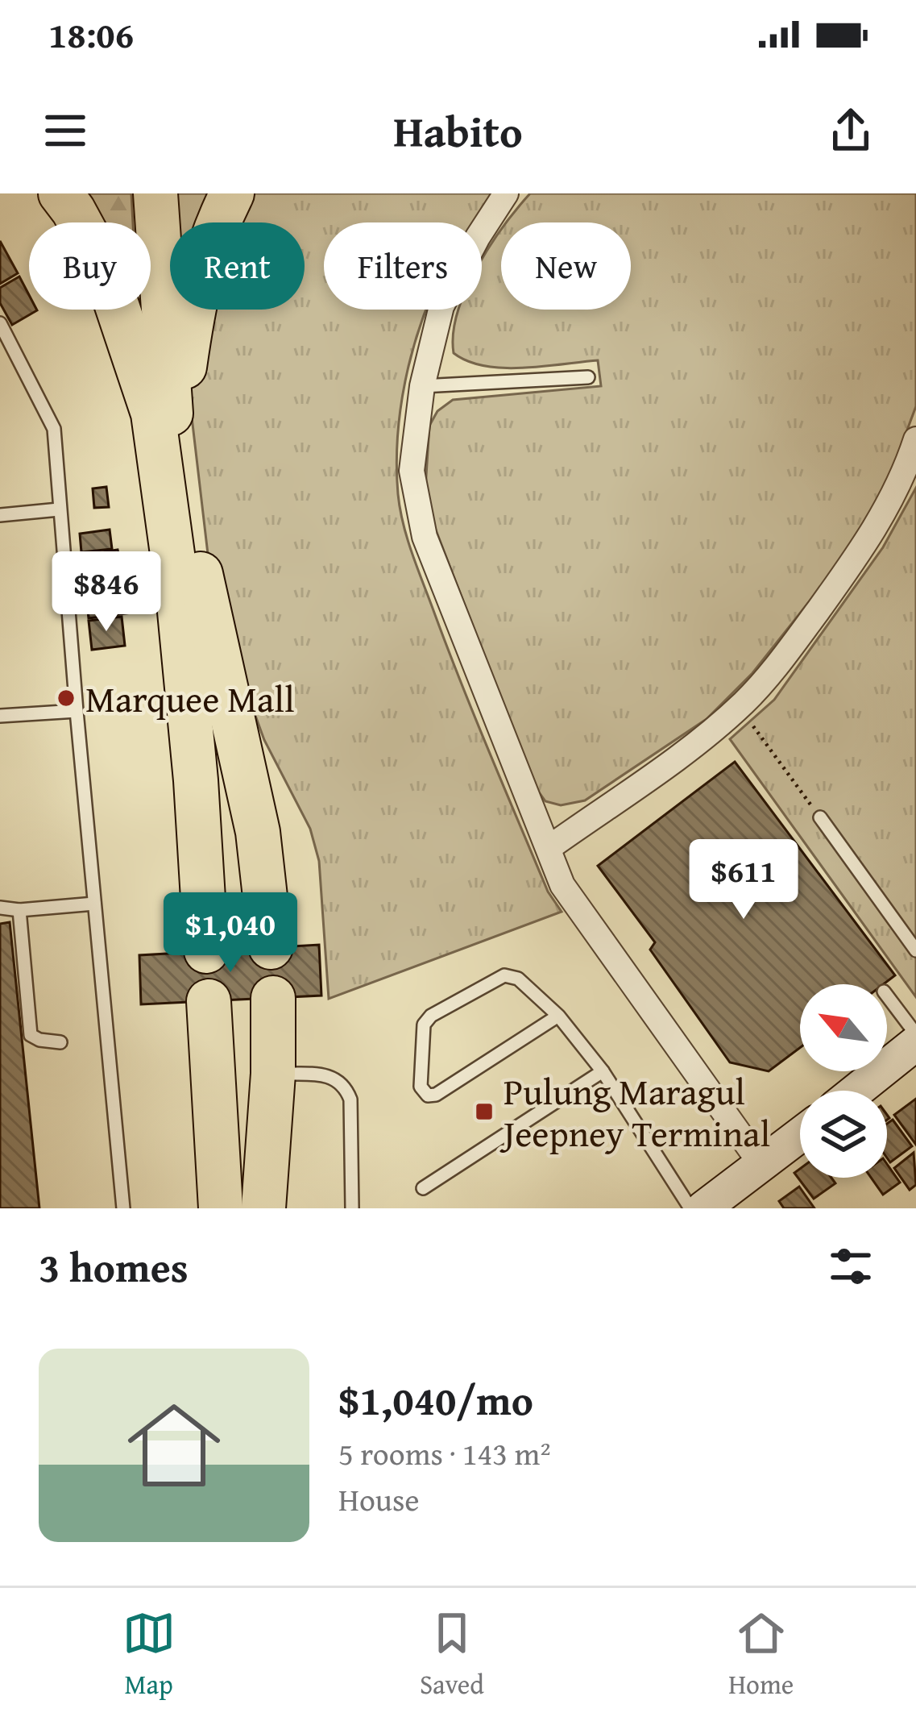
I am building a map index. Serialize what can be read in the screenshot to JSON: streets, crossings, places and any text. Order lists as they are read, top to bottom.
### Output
{
  "places": {
    "other": ["Marquee Mall"],
    "transit": ["Pulung Maragul Jeepney Terminal"]
  },
  "north": "top left",
  "page": {
    "status": "18:06",
    "header": "Habito",
    "chip": [
      "Buy",
      "Rent",
      "Filters",
      "New"
    ],
    "price": ["$846", "$611", "$1,040"],
    "heading": "3 homes",
    "list": [
      {
        "name": "$1,040/mo",
        "note": "5 rooms · 143 m² · House"
      }
    ],
    "tabs": ["Map", "Saved", "Home"]
  }
}
